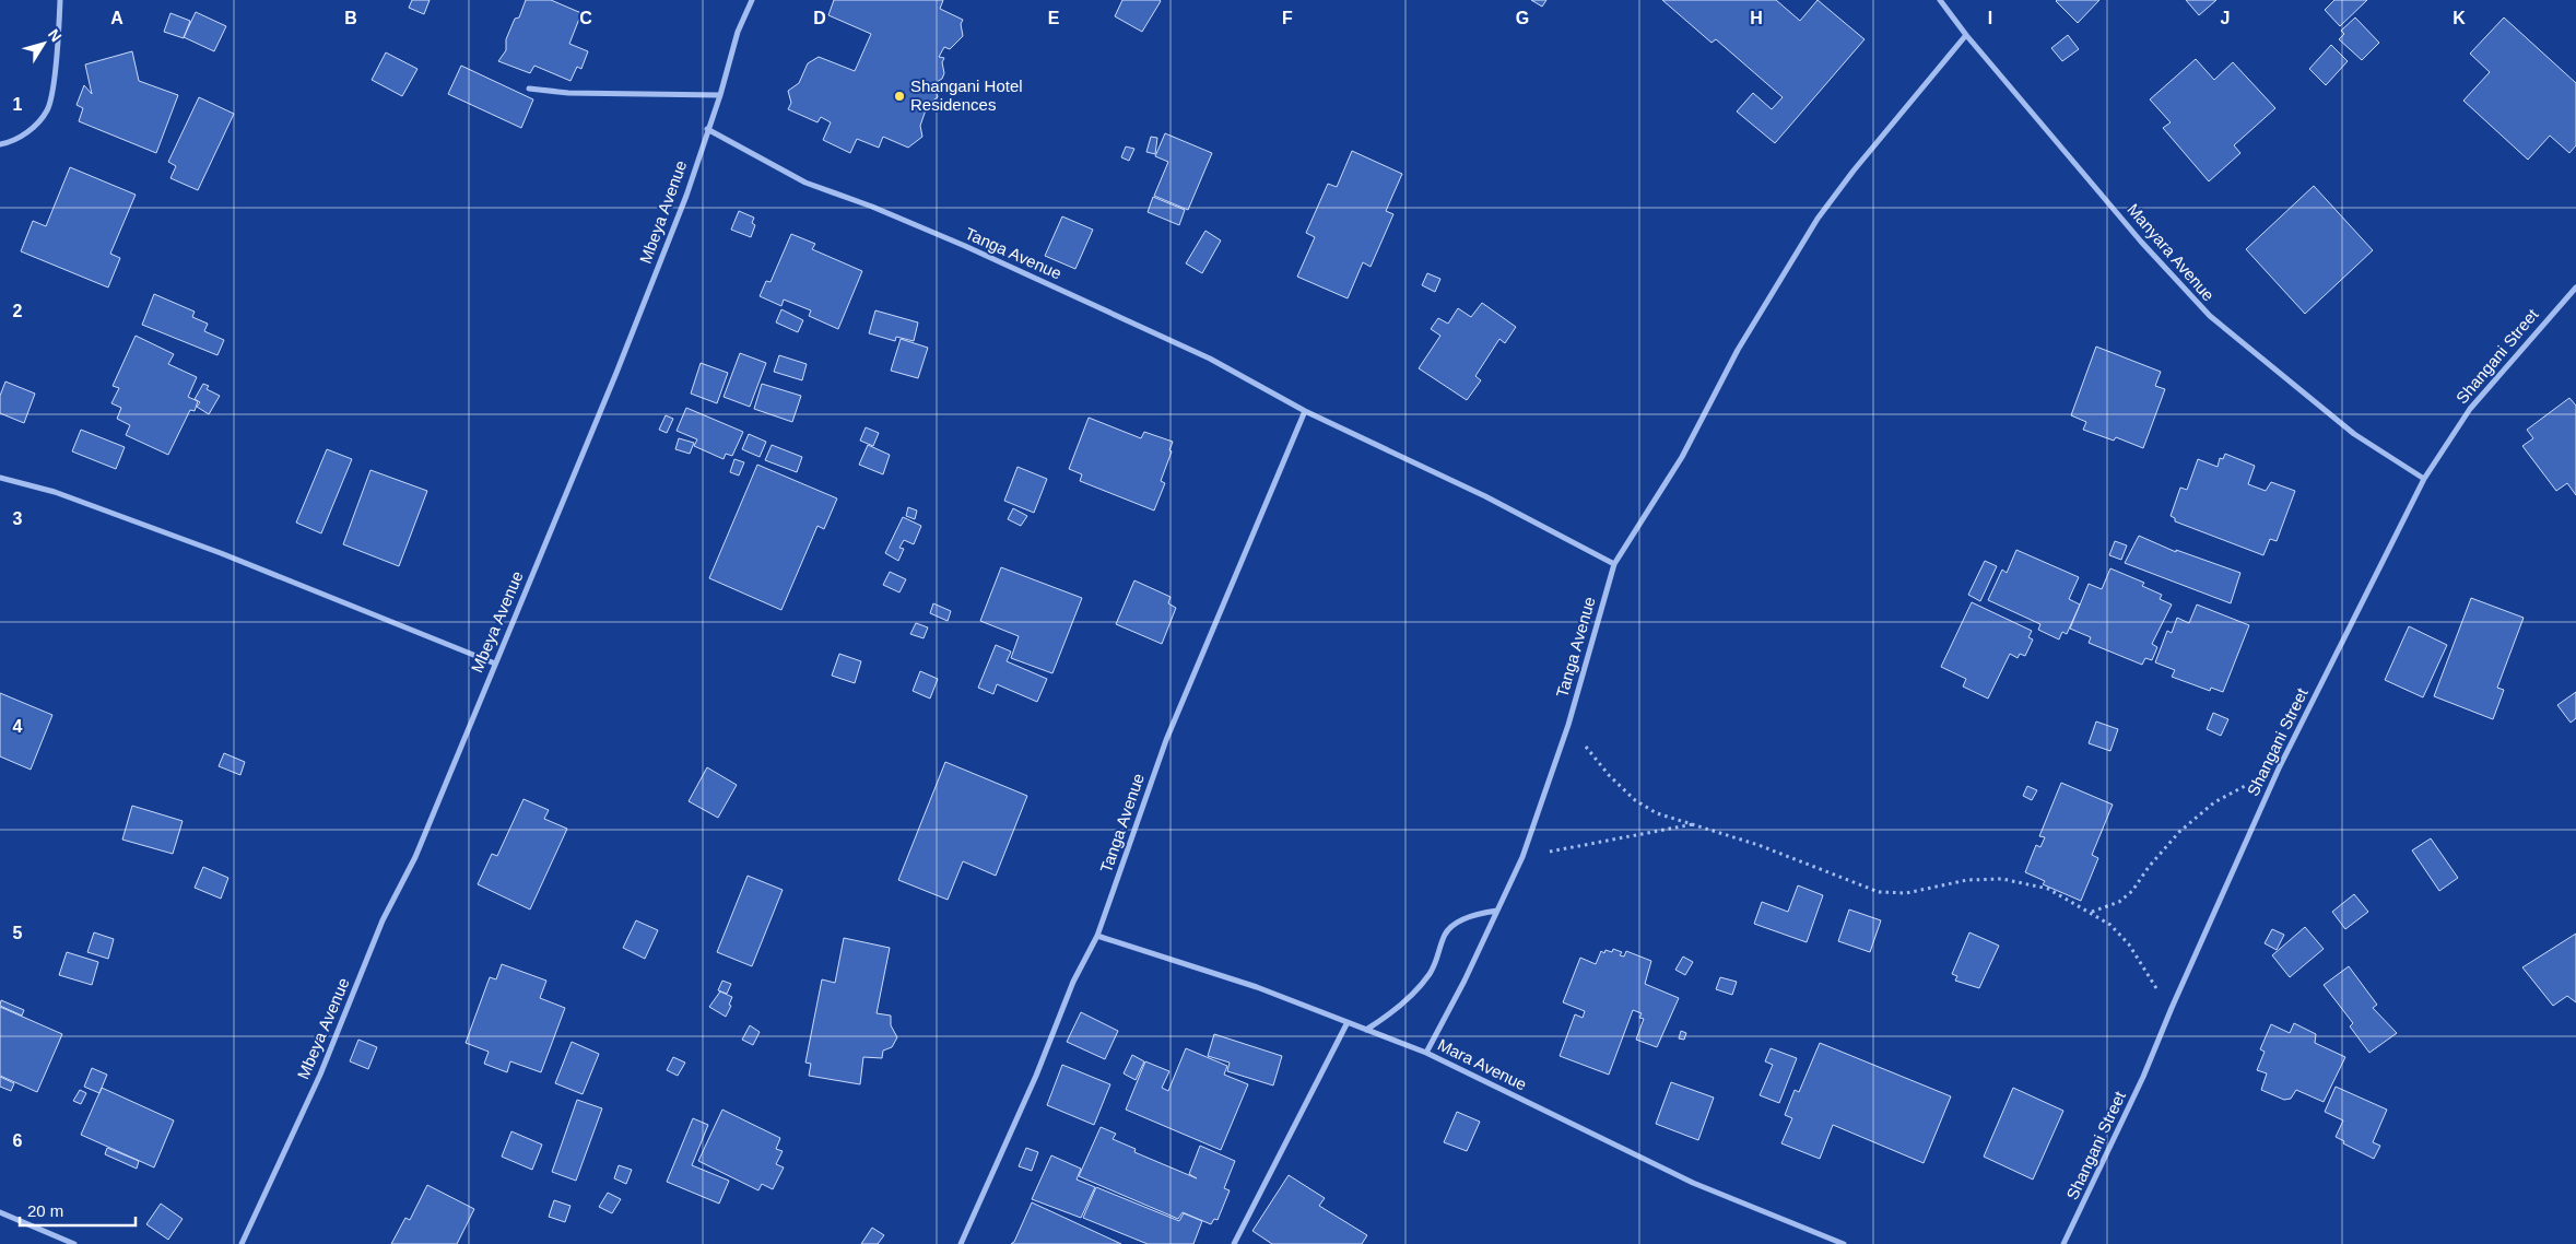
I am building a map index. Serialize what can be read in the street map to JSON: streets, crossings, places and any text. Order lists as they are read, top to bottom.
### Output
{
  "streets": {
    "street": [
      "Mbeya Avenue",
      "Manyara Avenue",
      "Tanga Avenue",
      "Shangani Street",
      "Mara Avenue"
    ]
  },
  "crossings": [
    ["Mbeya Avenue", "Tanga Avenue"],
    ["Manyara Avenue", "Shangani Street"],
    ["Tanga Avenue", "Mara Avenue"]
  ],
  "places": ["Shangani Hotel Residences"],
  "scale_bar": "20 m",
  "north": "top right",
  "grid": {
    "columns": [
      "A",
      "B",
      "C",
      "D",
      "E",
      "F",
      "G",
      "H",
      "I",
      "J",
      "K"
    ],
    "rows": [
      "1",
      "2",
      "3",
      "4",
      "5",
      "6"
    ]
  }
}
